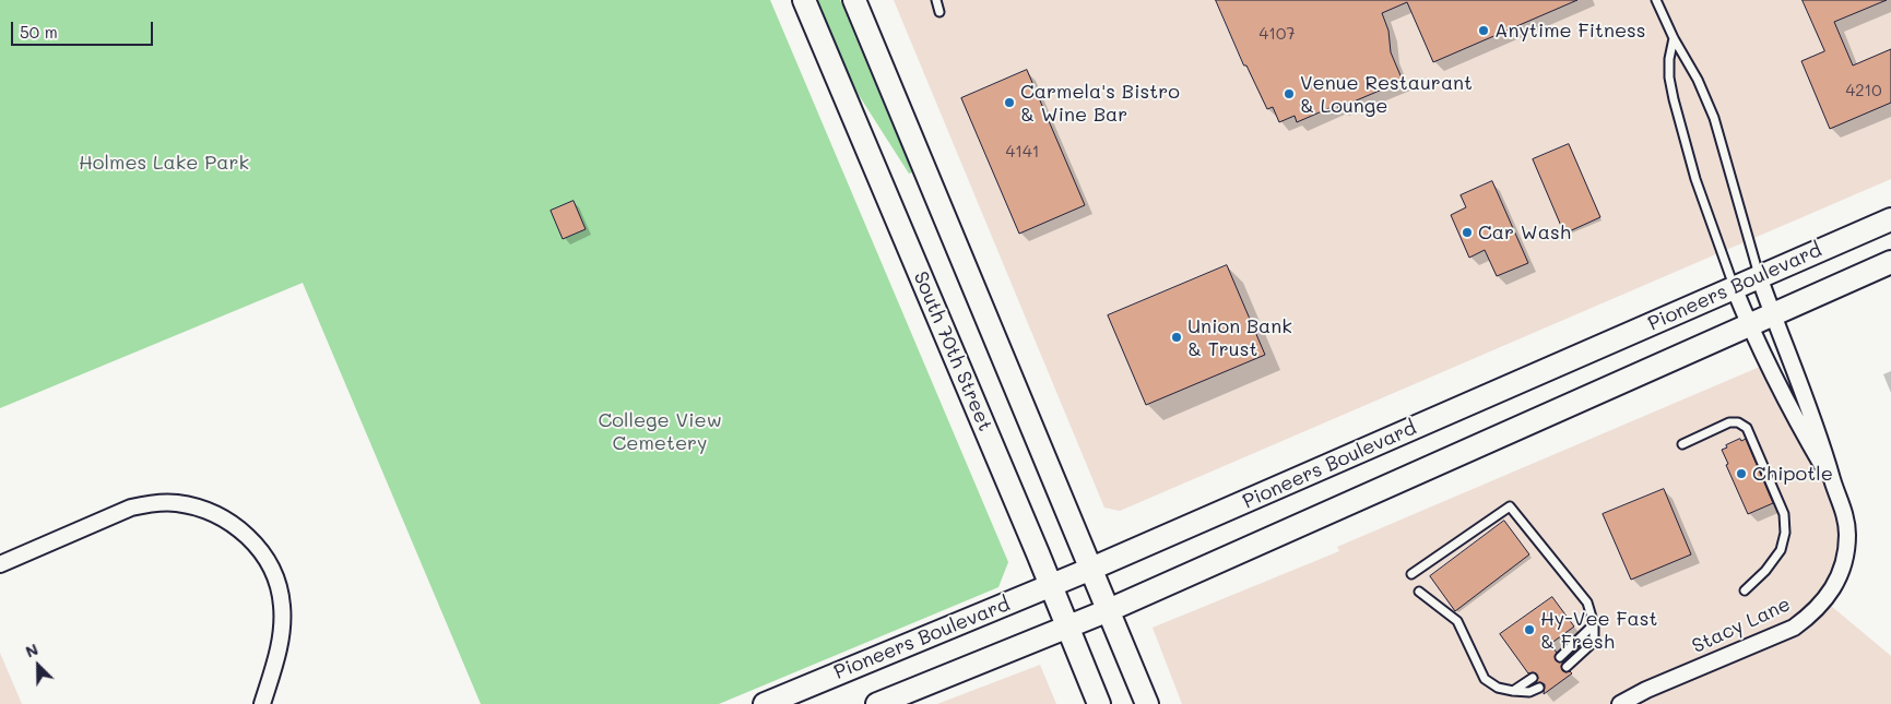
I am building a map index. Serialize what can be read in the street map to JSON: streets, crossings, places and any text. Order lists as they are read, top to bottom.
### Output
{
  "streets": {
    "main road": ["Pioneers Boulevard", "South 70th Street"],
    "street": ["Stacy Lane"]
  },
  "crossings": [
    ["Pioneers Boulevard", "South 70th Street"],
    ["Pioneers Boulevard", "Stacy Lane"]
  ],
  "parks": ["Holmes Lake Park", "College View Cemetery"],
  "places": [
    "Anytime Fitness",
    "Venue Restaurant & Lounge",
    "Carmela's Bistro & Wine Bar",
    "Car Wash",
    "Union Bank & Trust",
    "Chipotle",
    "Hy-Vee Fast & Fresh"
  ],
  "house_numbers": ["4107", "4210", "4141"],
  "scale_bar": "50 m",
  "north": "top left"
}
